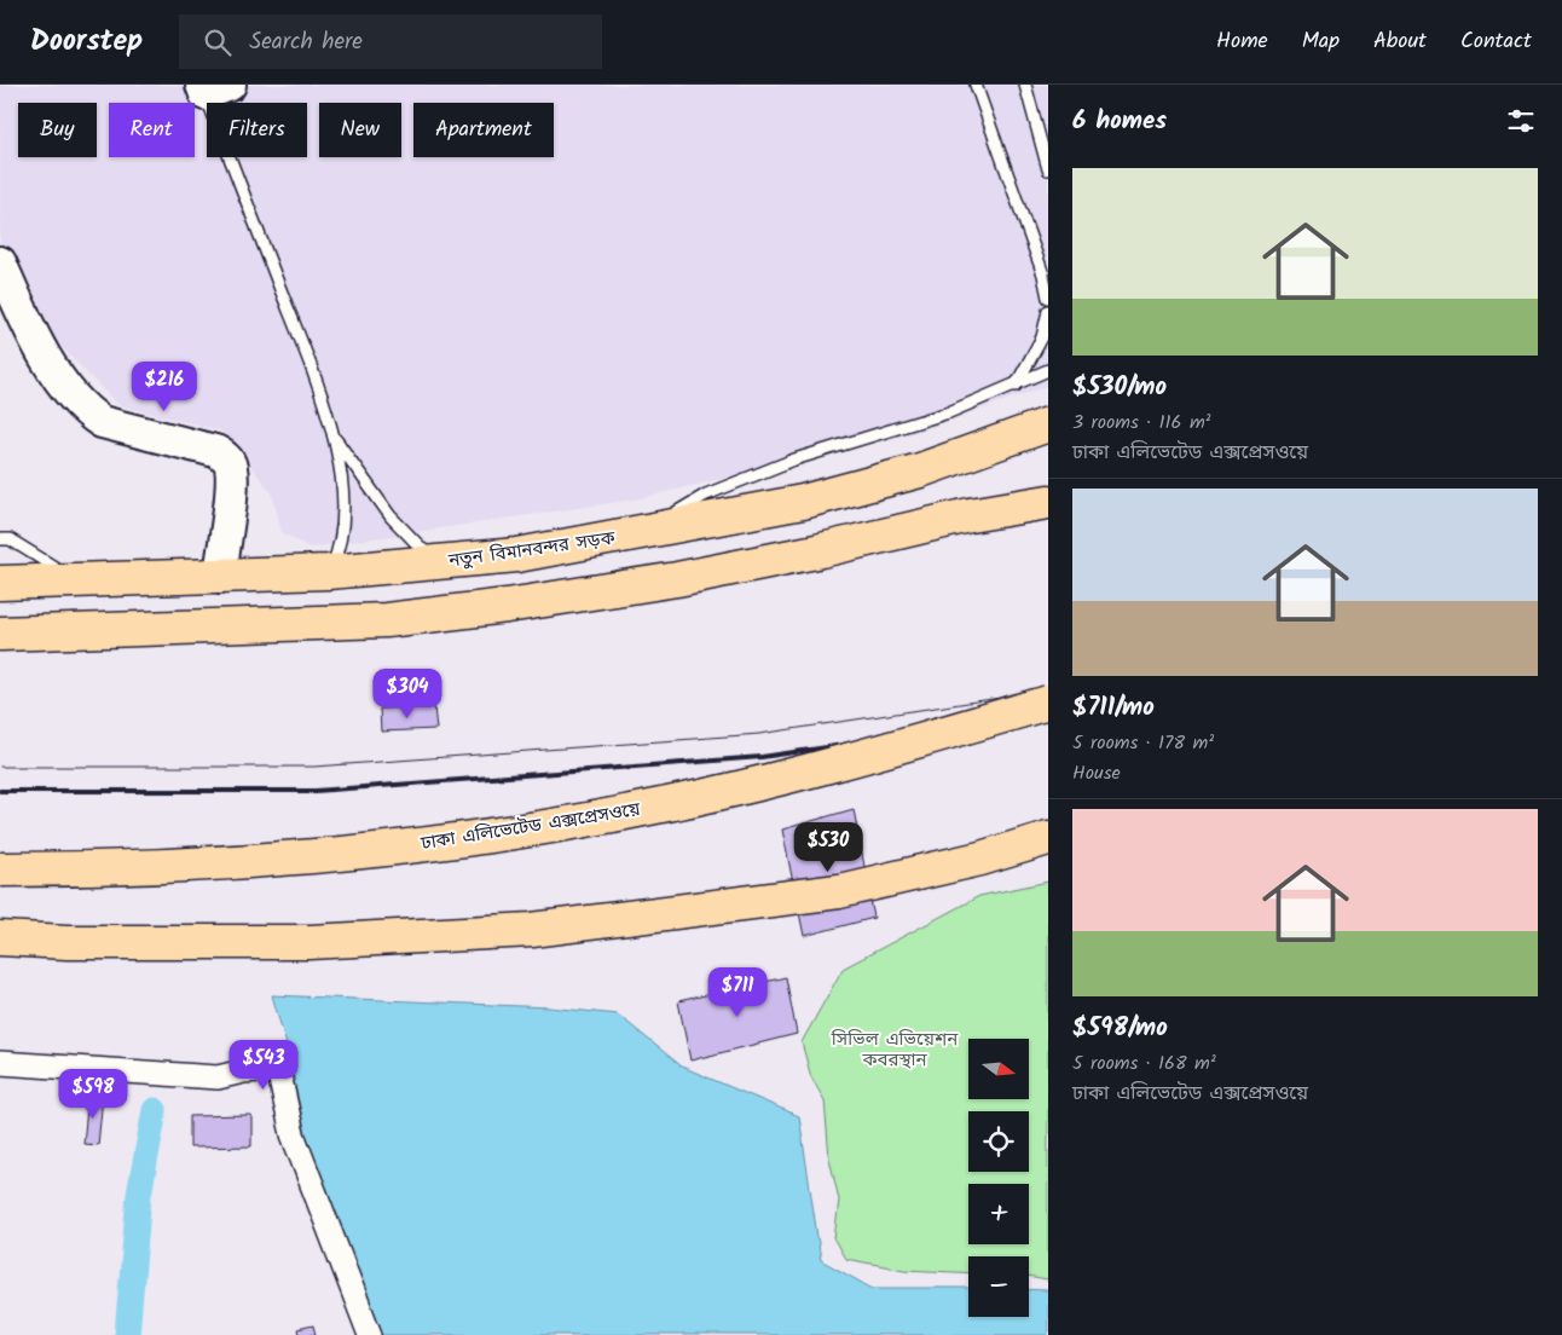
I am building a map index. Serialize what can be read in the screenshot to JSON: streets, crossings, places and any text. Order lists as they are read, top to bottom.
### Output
{
  "streets": {
    "highway": ["নতুন বিমানবন্দর সড়ক", "ঢাকা এলিভেটেড এক্সপ্রেসওয়ে"]
  },
  "parks": ["সিভিল এভিয়েশন কবরস্থান"],
  "north": "right",
  "page": {
    "header": "Doorstep",
    "search": "Search here",
    "nav": [
      "Home",
      "Map",
      "About",
      "Contact"
    ],
    "heading": "6 homes",
    "chip": [
      "Buy",
      "Rent",
      "Filters",
      "New",
      "Apartment"
    ],
    "list": [
      {
        "name": "$530/mo",
        "note": "3 rooms · 116 m² · ঢাকা এলিভেটেড এক্সপ্রেসওয়ে"
      },
      {
        "name": "$711/mo",
        "note": "5 rooms · 178 m² · House"
      },
      {
        "name": "$598/mo",
        "note": "5 rooms · 168 m² · ঢাকা এলিভেটেড এক্সপ্রেসওয়ে"
      }
    ],
    "price": [
      "$216",
      "$304",
      "$530",
      "$711",
      "$543",
      "$598"
    ],
    "map_buttons": ["+", "−"]
  }
}
